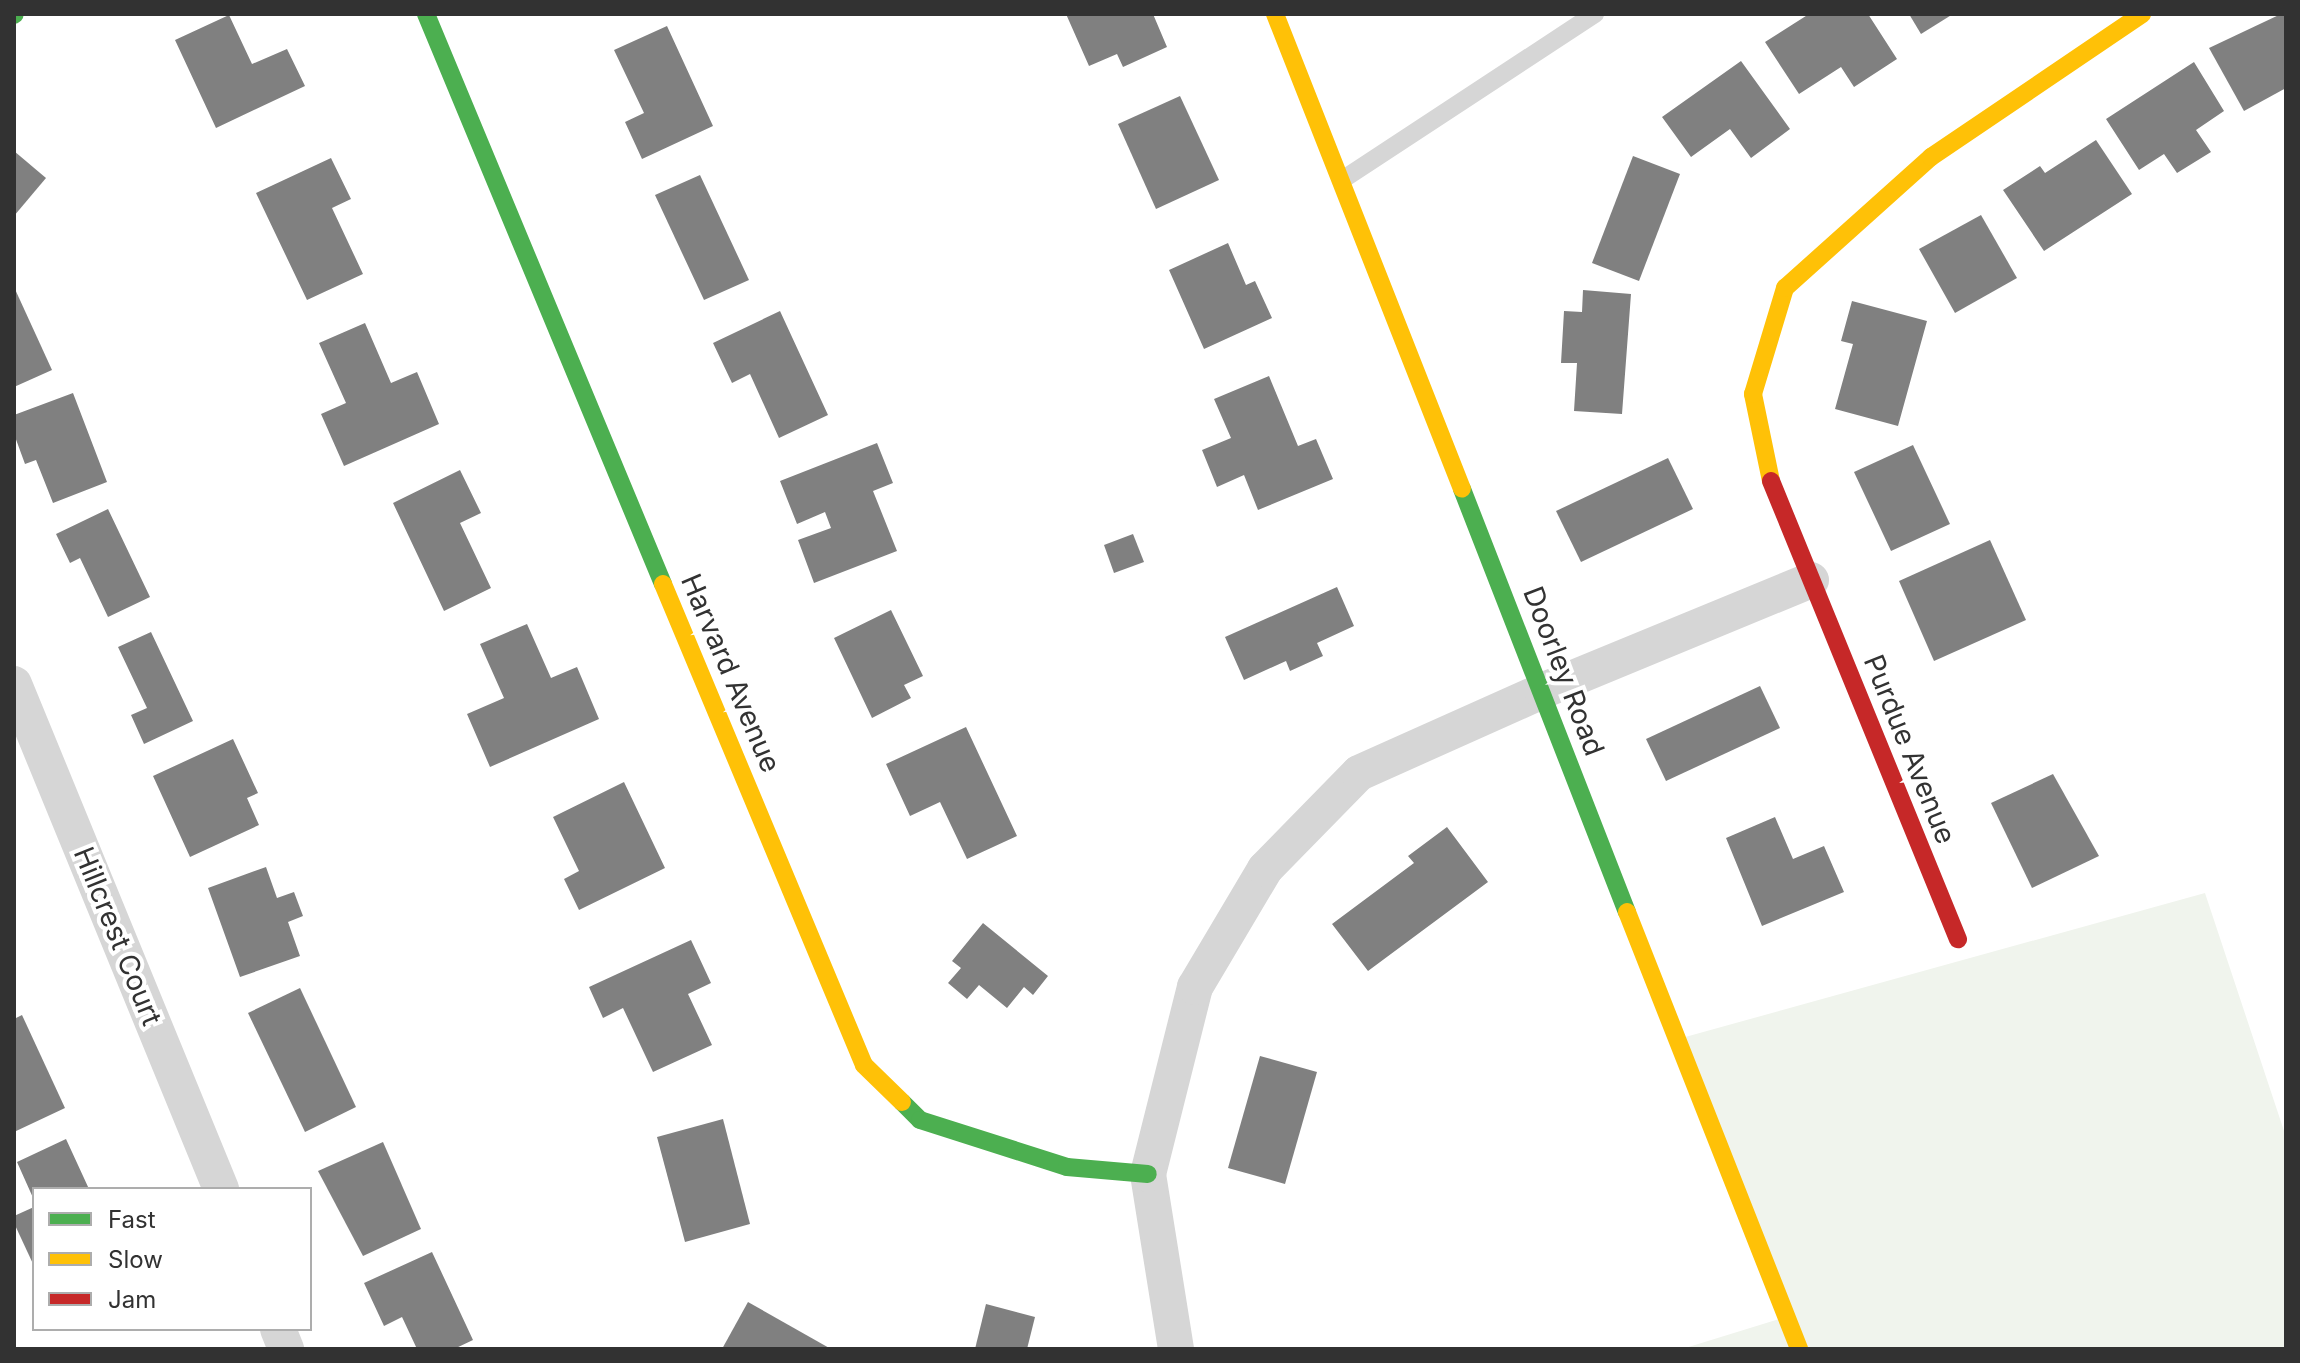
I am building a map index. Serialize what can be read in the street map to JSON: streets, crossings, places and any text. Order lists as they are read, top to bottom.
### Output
{
  "streets": {
    "street": [
      "Doorley Road",
      "Harvard Avenue",
      "Purdue Avenue",
      "Hillcrest Court"
    ]
  },
  "legend": ["Fast", "Slow", "Jam"]
}
